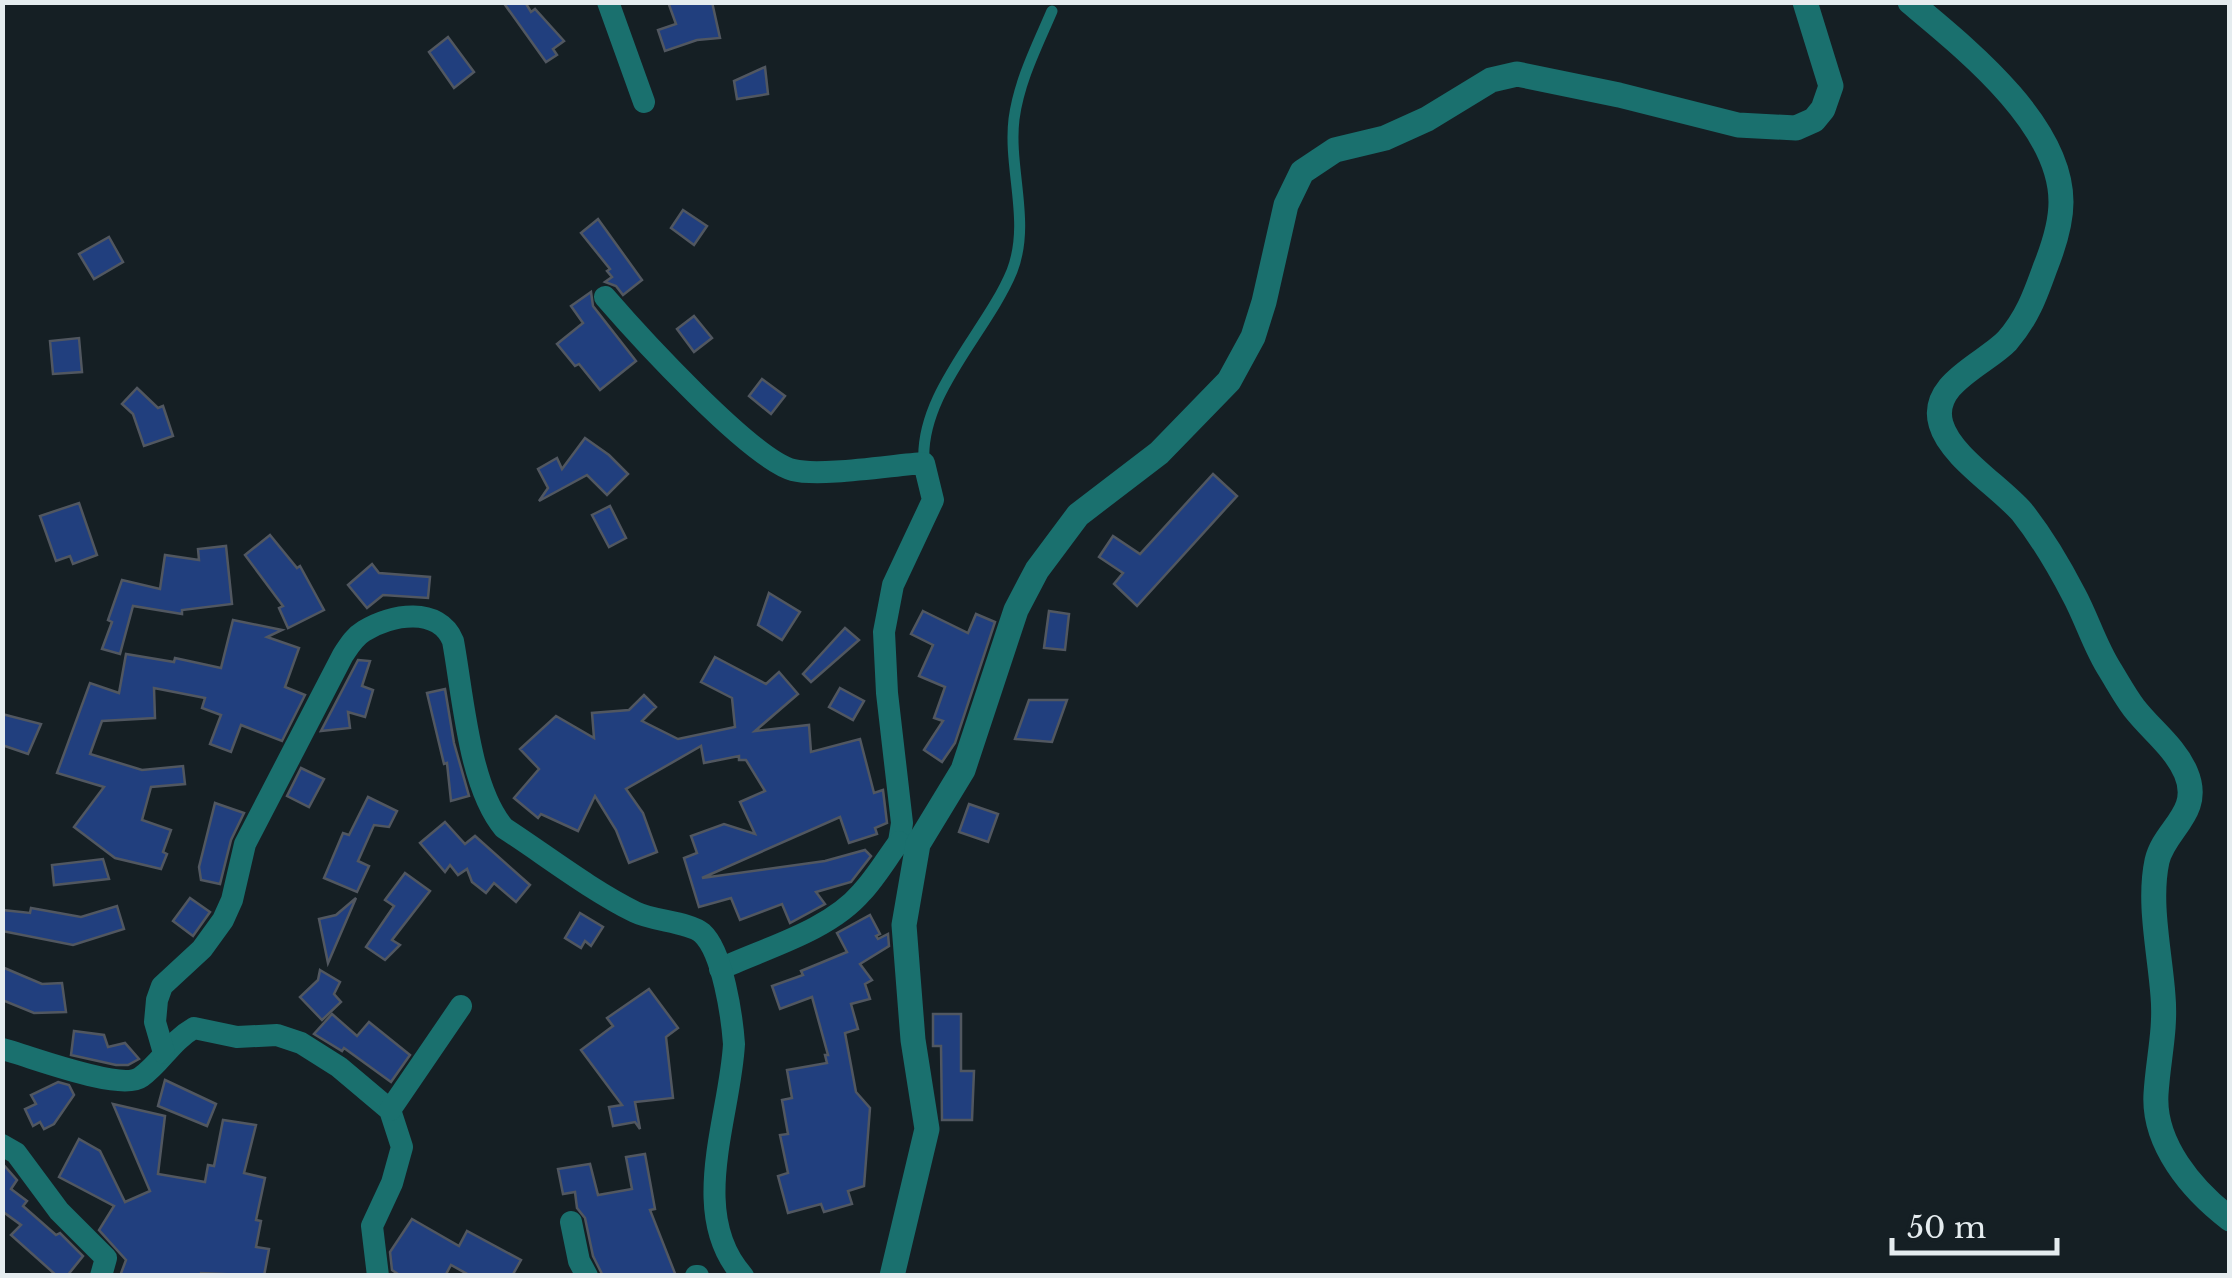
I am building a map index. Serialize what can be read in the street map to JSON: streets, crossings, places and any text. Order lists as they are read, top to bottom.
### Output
{
  "scale_bar": "50 m"
}
